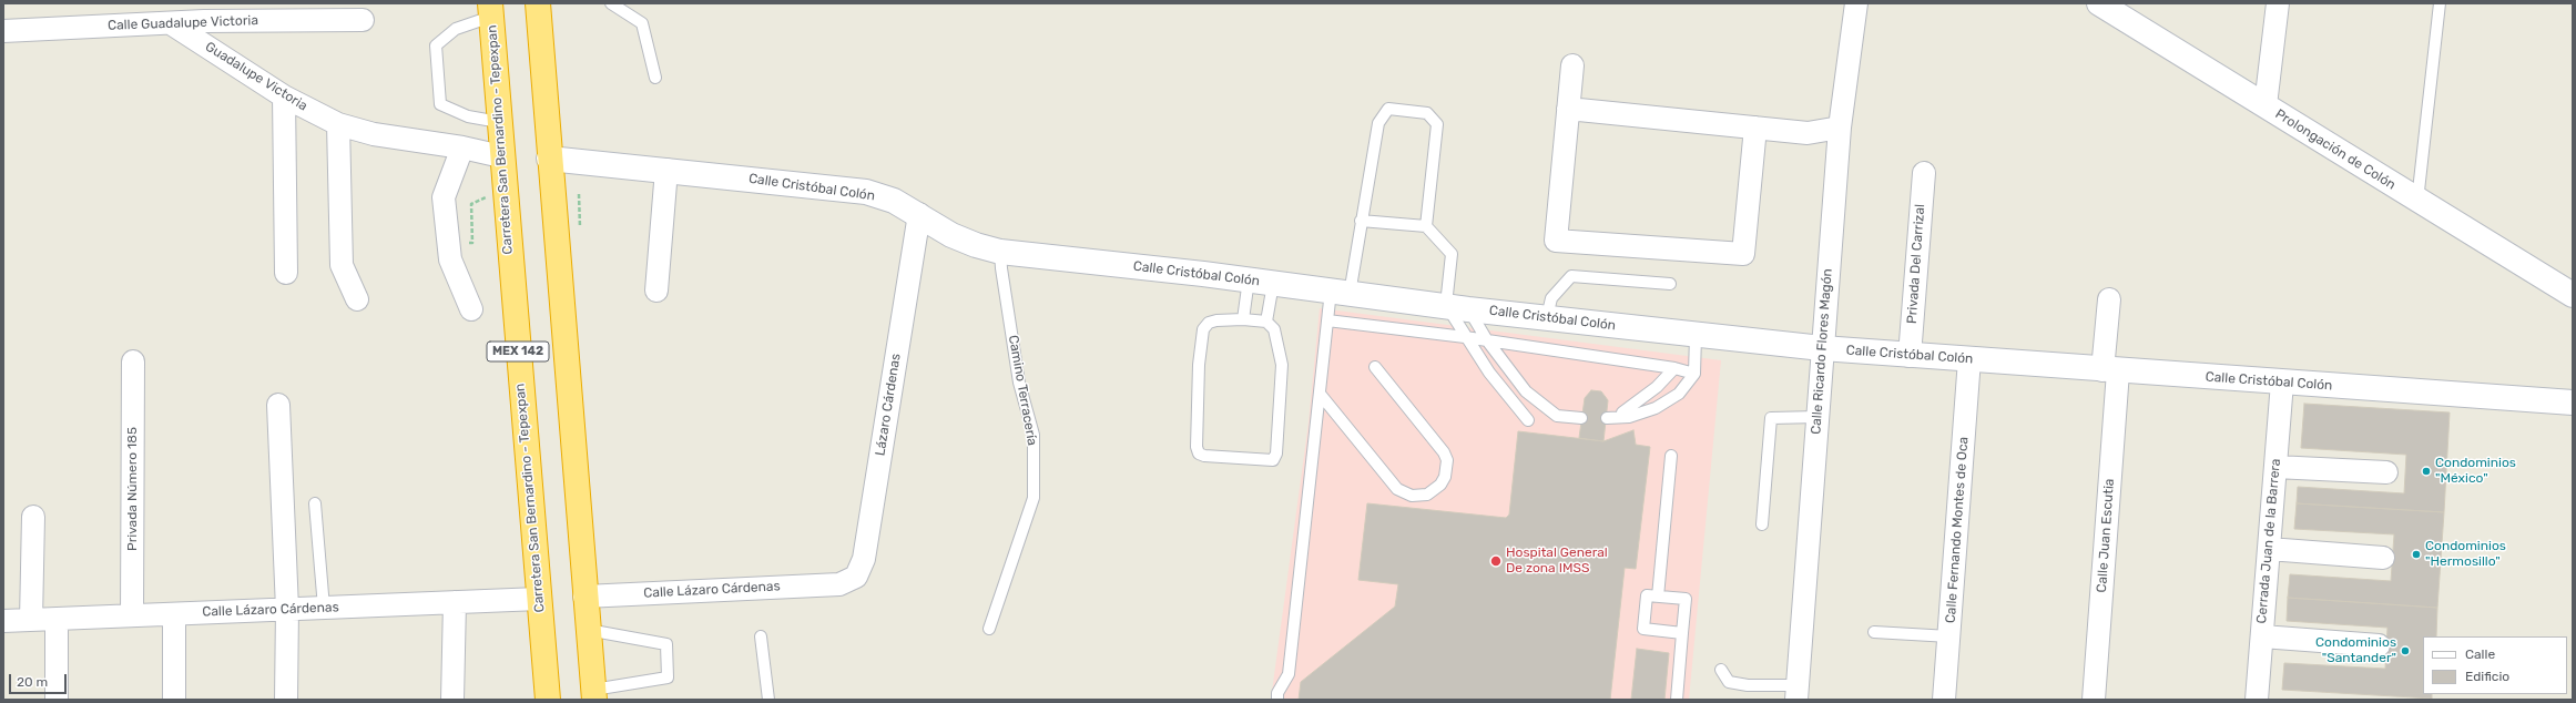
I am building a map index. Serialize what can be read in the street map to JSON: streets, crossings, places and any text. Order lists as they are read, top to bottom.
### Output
{
  "streets": {
    "highway": ["Carretera San Bernardino - Tepexpan", "MEX 142"],
    "street": [
      "Calle Guadalupe Victoria",
      "Guadalupe Victoria",
      "Prolongación de Colón",
      "Calle Cristóbal Colón",
      "Privada Del Carrizal",
      "Calle Ricardo Flores Magón",
      "Lázaro Cárdenas",
      "Privada Número 185",
      "Calle Fernando Montes de Oca",
      "Calle Juan Escutia",
      "Cerrada Juan de la Barrera",
      "Calle Lázaro Cárdenas"
    ],
    "lane": ["Camino Terracería"]
  },
  "crossings": [
    ["Calle Guadalupe Victoria", "Guadalupe Victoria"],
    ["Guadalupe Victoria", "Carretera San Bernardino - Tepexpan"],
    ["Carretera San Bernardino - Tepexpan", "Calle Lázaro Cárdenas"],
    ["Calle Cristóbal Colón", "Privada Del Carrizal"],
    ["Calle Cristóbal Colón", "MEX 142"],
    ["Calle Cristóbal Colón", "Calle Ricardo Flores Magón"],
    ["Calle Cristóbal Colón", "Camino Terracería"],
    ["Calle Cristóbal Colón", "Lázaro Cárdenas"],
    ["Calle Cristóbal Colón", "Calle Fernando Montes de Oca"],
    ["Calle Cristóbal Colón", "Calle Juan Escutia"],
    ["Calle Cristóbal Colón", "Cerrada Juan de la Barrera"],
    ["MEX 142", "Calle Lázaro Cárdenas"],
    ["Lázaro Cárdenas", "Calle Lázaro Cárdenas"],
    ["Privada Número 185", "Calle Lázaro Cárdenas"]
  ],
  "places": [
    "Condominios \"México\"",
    "Condominios \"Hermosillo\"",
    "Hospital General De zona IMSS",
    "Condominios \"Santander\""
  ],
  "legend": ["Calle", "Edificio"],
  "scale_bar": "20 m"
}
